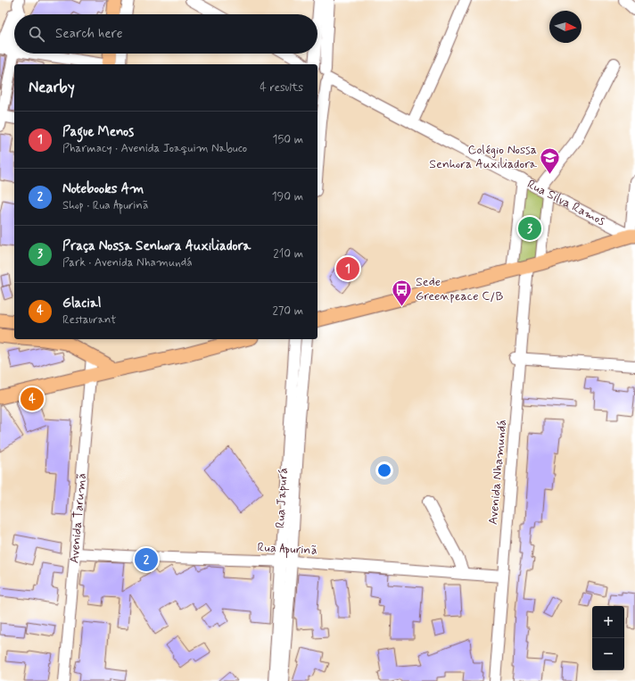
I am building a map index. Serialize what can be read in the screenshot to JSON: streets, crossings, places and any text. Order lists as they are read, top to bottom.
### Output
{
  "streets": {
    "street": [
      "Rua Silva Ramos",
      "Avenida Nhamundá",
      "Rua Japurá",
      "Avenida Tarumã",
      "Rua Apurinã"
    ]
  },
  "crossings": [
    ["Rua Silva Ramos", "Avenida Nhamundá"],
    ["Avenida Nhamundá", "Rua Apurinã"],
    ["Rua Japurá", "Rua Apurinã"],
    ["Avenida Tarumã", "Rua Apurinã"]
  ],
  "places": {
    "school or university": ["Colégio Nossa Senhora Auxiliadora"],
    "bus stop": ["Sede Greenpeace C/B"]
  },
  "north": "right",
  "page": {
    "search": "Search here",
    "heading": ["Nearby", "4 results"],
    "list": [
      {
        "mark": "1",
        "name": "Pague Menos",
        "note": "Pharmacy · Avenida Joaquim Nabuco",
        "value": "150 m"
      },
      {
        "mark": "2",
        "name": "Notebooks Am",
        "note": "Shop · Rua Apurinã",
        "value": "190 m"
      },
      {
        "mark": "3",
        "name": "Praça Nossa Senhora Auxiliadora",
        "note": "Park · Avenida Nhamundá",
        "value": "210 m"
      },
      {
        "mark": "4",
        "name": "Glacial",
        "note": "Restaurant",
        "value": "270 m"
      }
    ],
    "pins": [
      "3",
      "1",
      "4",
      "2"
    ],
    "map_buttons": ["+", "−"]
  }
}
